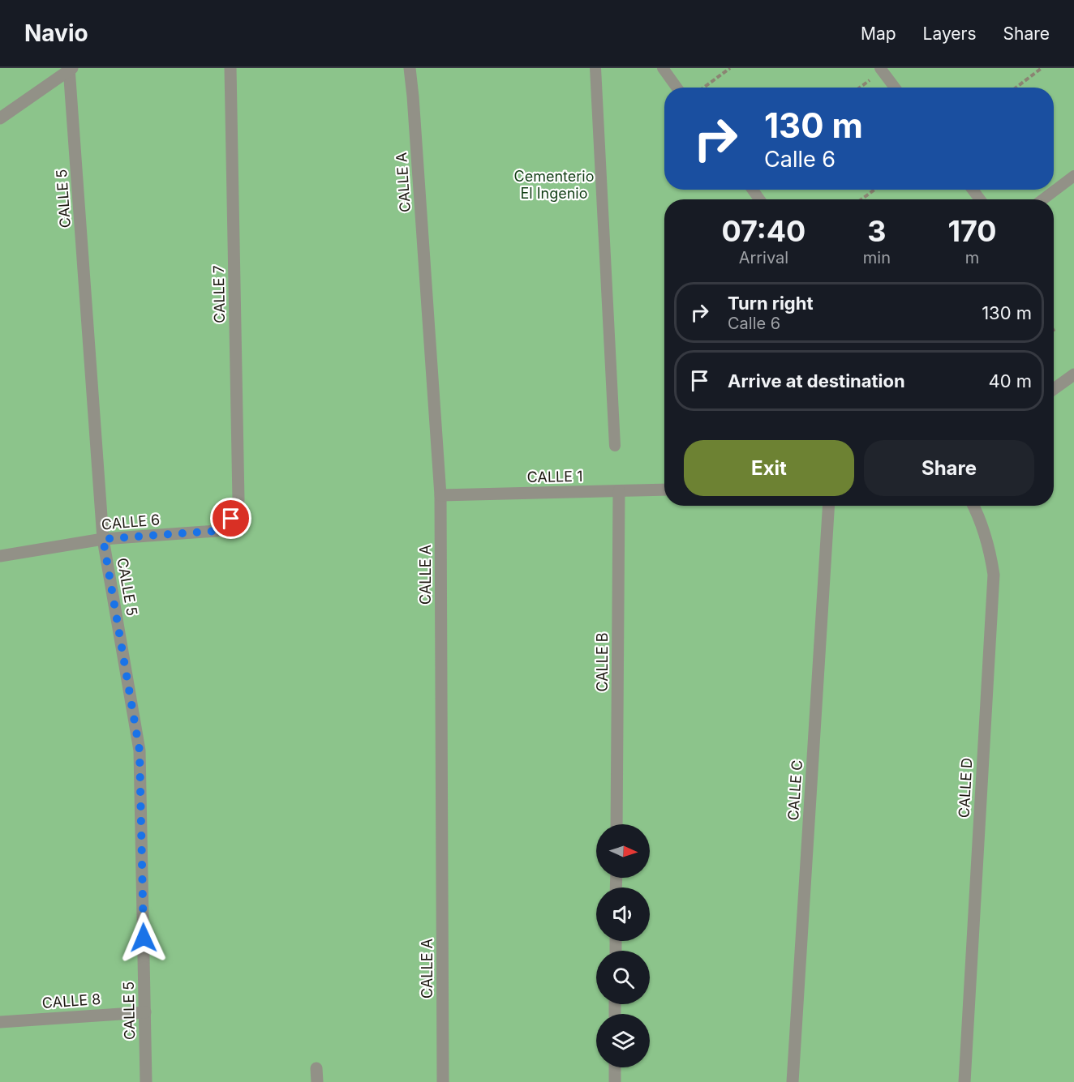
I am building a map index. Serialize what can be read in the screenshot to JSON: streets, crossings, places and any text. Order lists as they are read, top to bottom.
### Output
{
  "streets": {
    "street": [
      "CALLE A",
      "CALLE 5",
      "CALLE 7",
      "CALLE 1",
      "CALLE 6",
      "CALLE B",
      "CALLE D",
      "CALLE C",
      "CALLE 8"
    ]
  },
  "crossings": [
    ["CALLE A", "CALLE 1"],
    ["CALLE 5", "CALLE 6"],
    ["CALLE 5", "CALLE 8"],
    ["CALLE 7", "CALLE 6"],
    ["CALLE 1", "CALLE B"]
  ],
  "parks": ["Cementerio El Ingenio"],
  "north": "right",
  "page": {
    "header": "Navio",
    "nav": ["Map", "Layers", "Share"],
    "turn": ["130 m", "Calle 6"],
    "eta": [
      "07:40",
      "Arrival",
      "3",
      "min",
      "170",
      "m"
    ],
    "list": [
      {
        "name": "Turn right",
        "note": "Calle 6",
        "value": "130 m"
      },
      {
        "name": "Arrive at destination",
        "value": "40 m"
      }
    ],
    "buttons": ["Exit", "Share"]
  }
}
